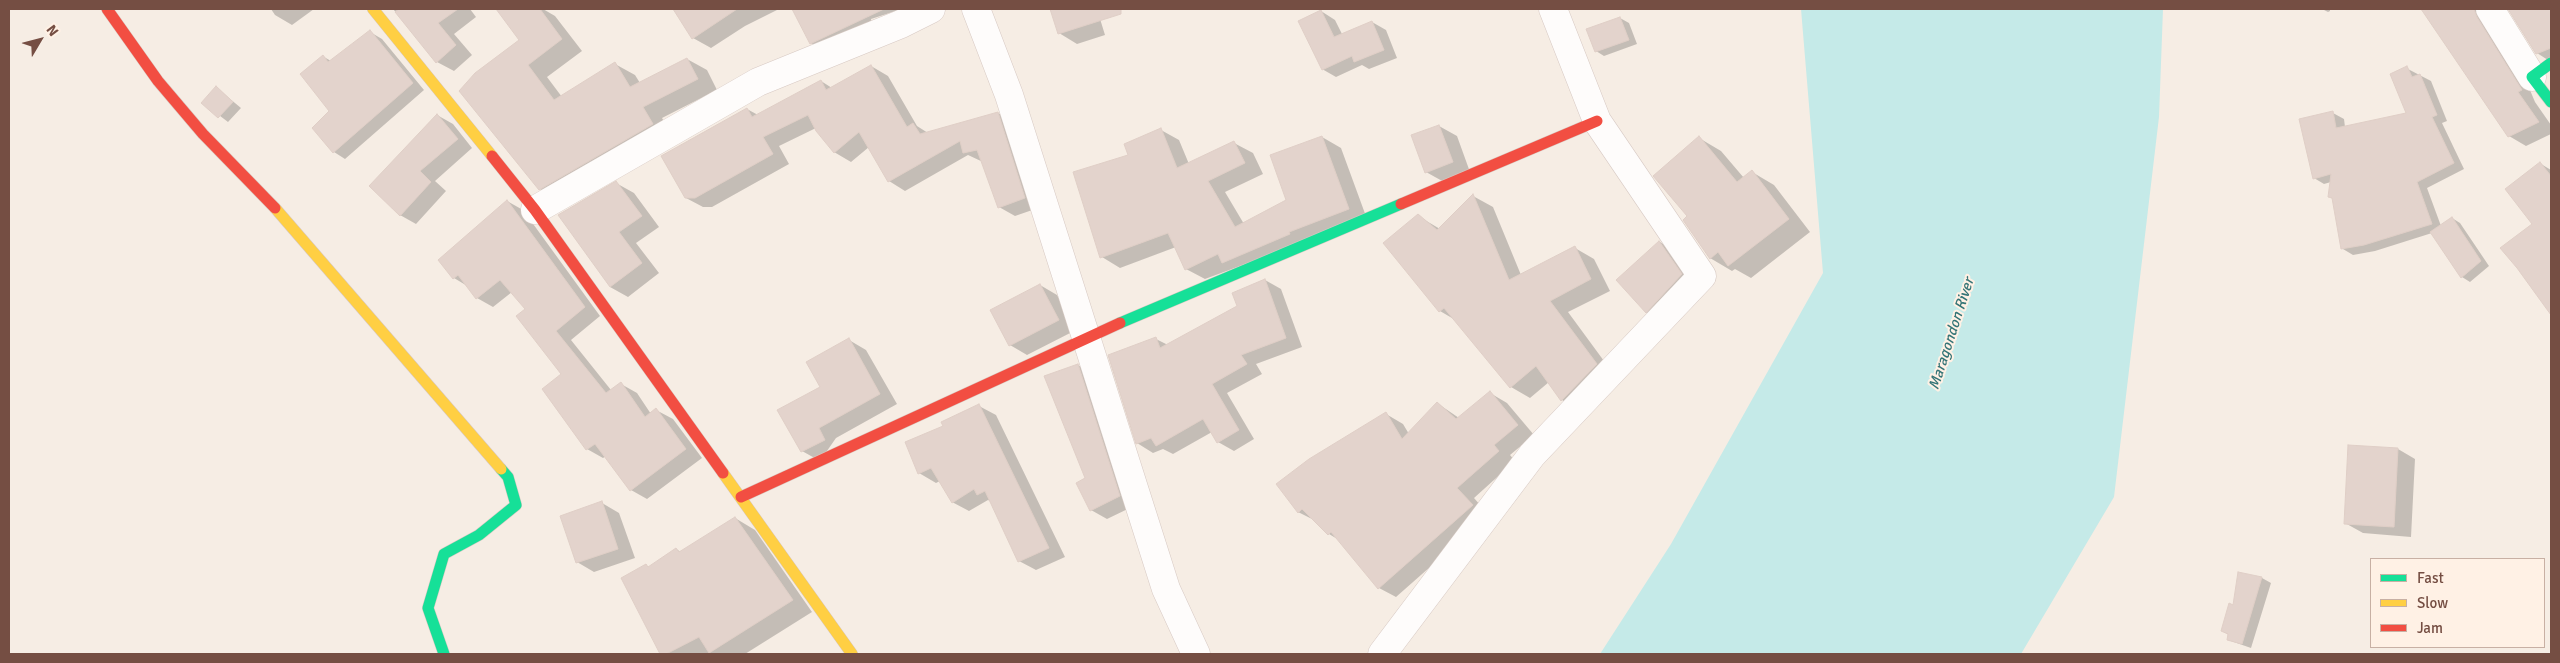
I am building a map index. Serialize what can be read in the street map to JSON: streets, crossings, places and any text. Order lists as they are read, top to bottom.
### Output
{
  "water": ["Maragondon River"],
  "legend": ["Fast", "Slow", "Jam"],
  "north": "top right"
}
